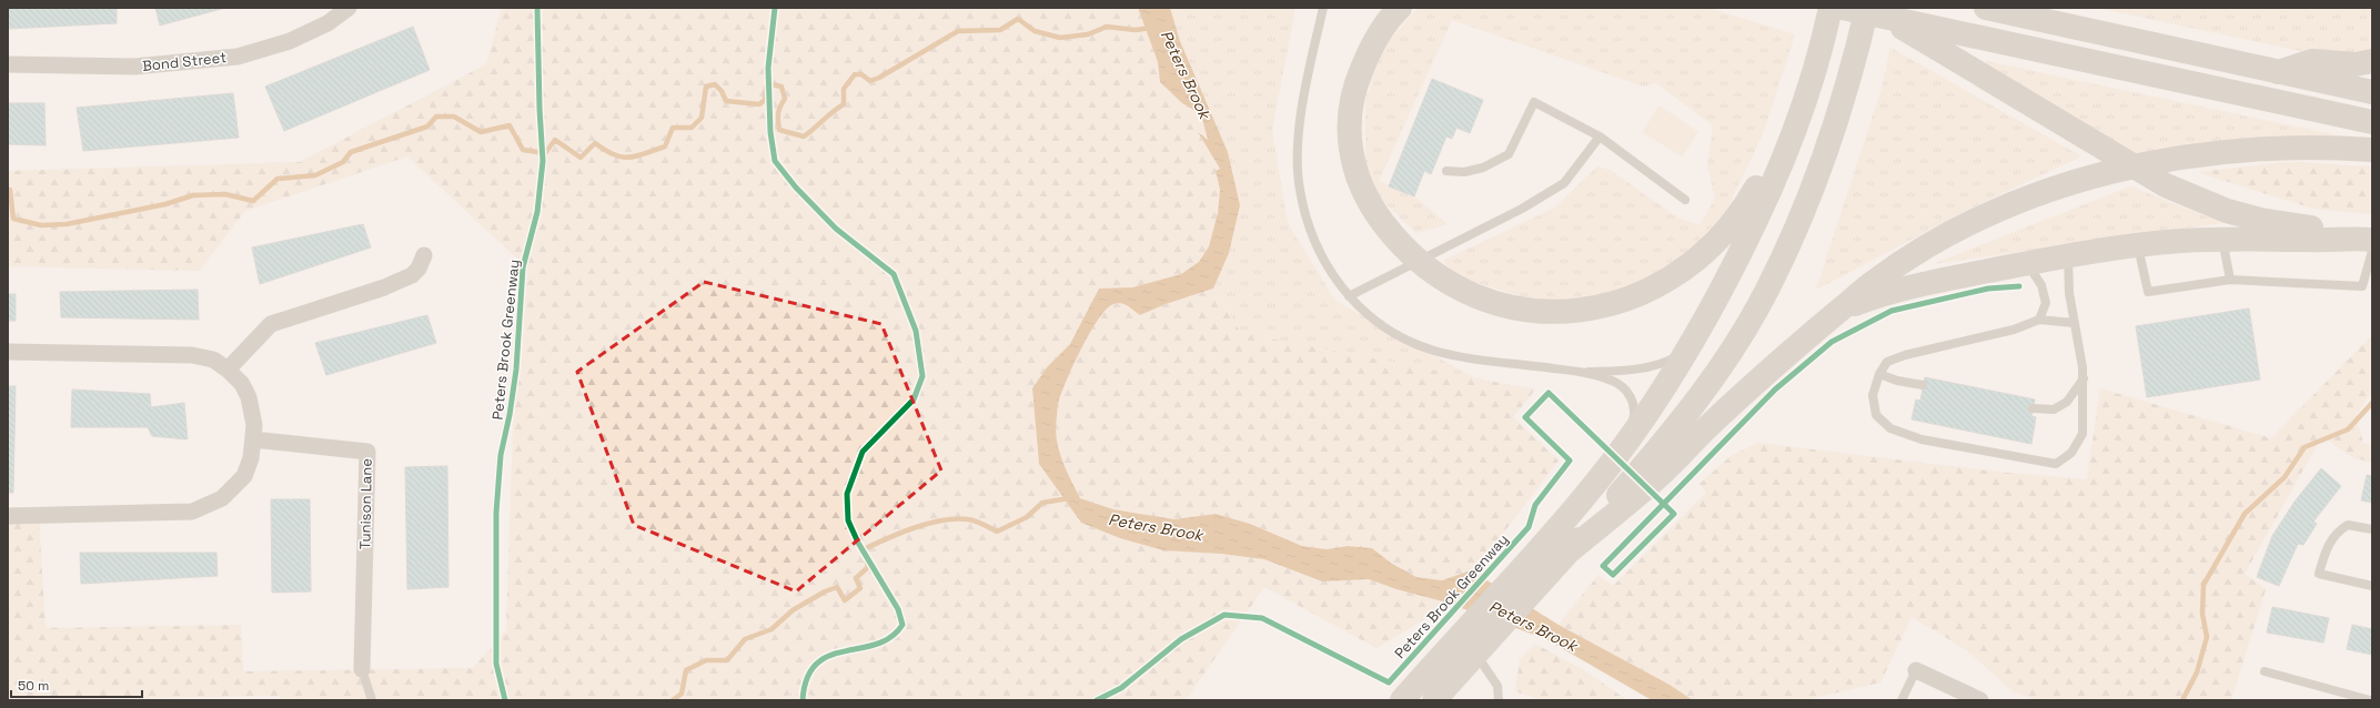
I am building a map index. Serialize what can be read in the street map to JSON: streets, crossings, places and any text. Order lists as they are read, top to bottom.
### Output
{
  "streets": {
    "street": ["Bond Street", "Tunison Lane"],
    "cycle path": ["Peters Brook Greenway"]
  },
  "water": ["Peters Brook"],
  "scale_bar": "50 m"
}
